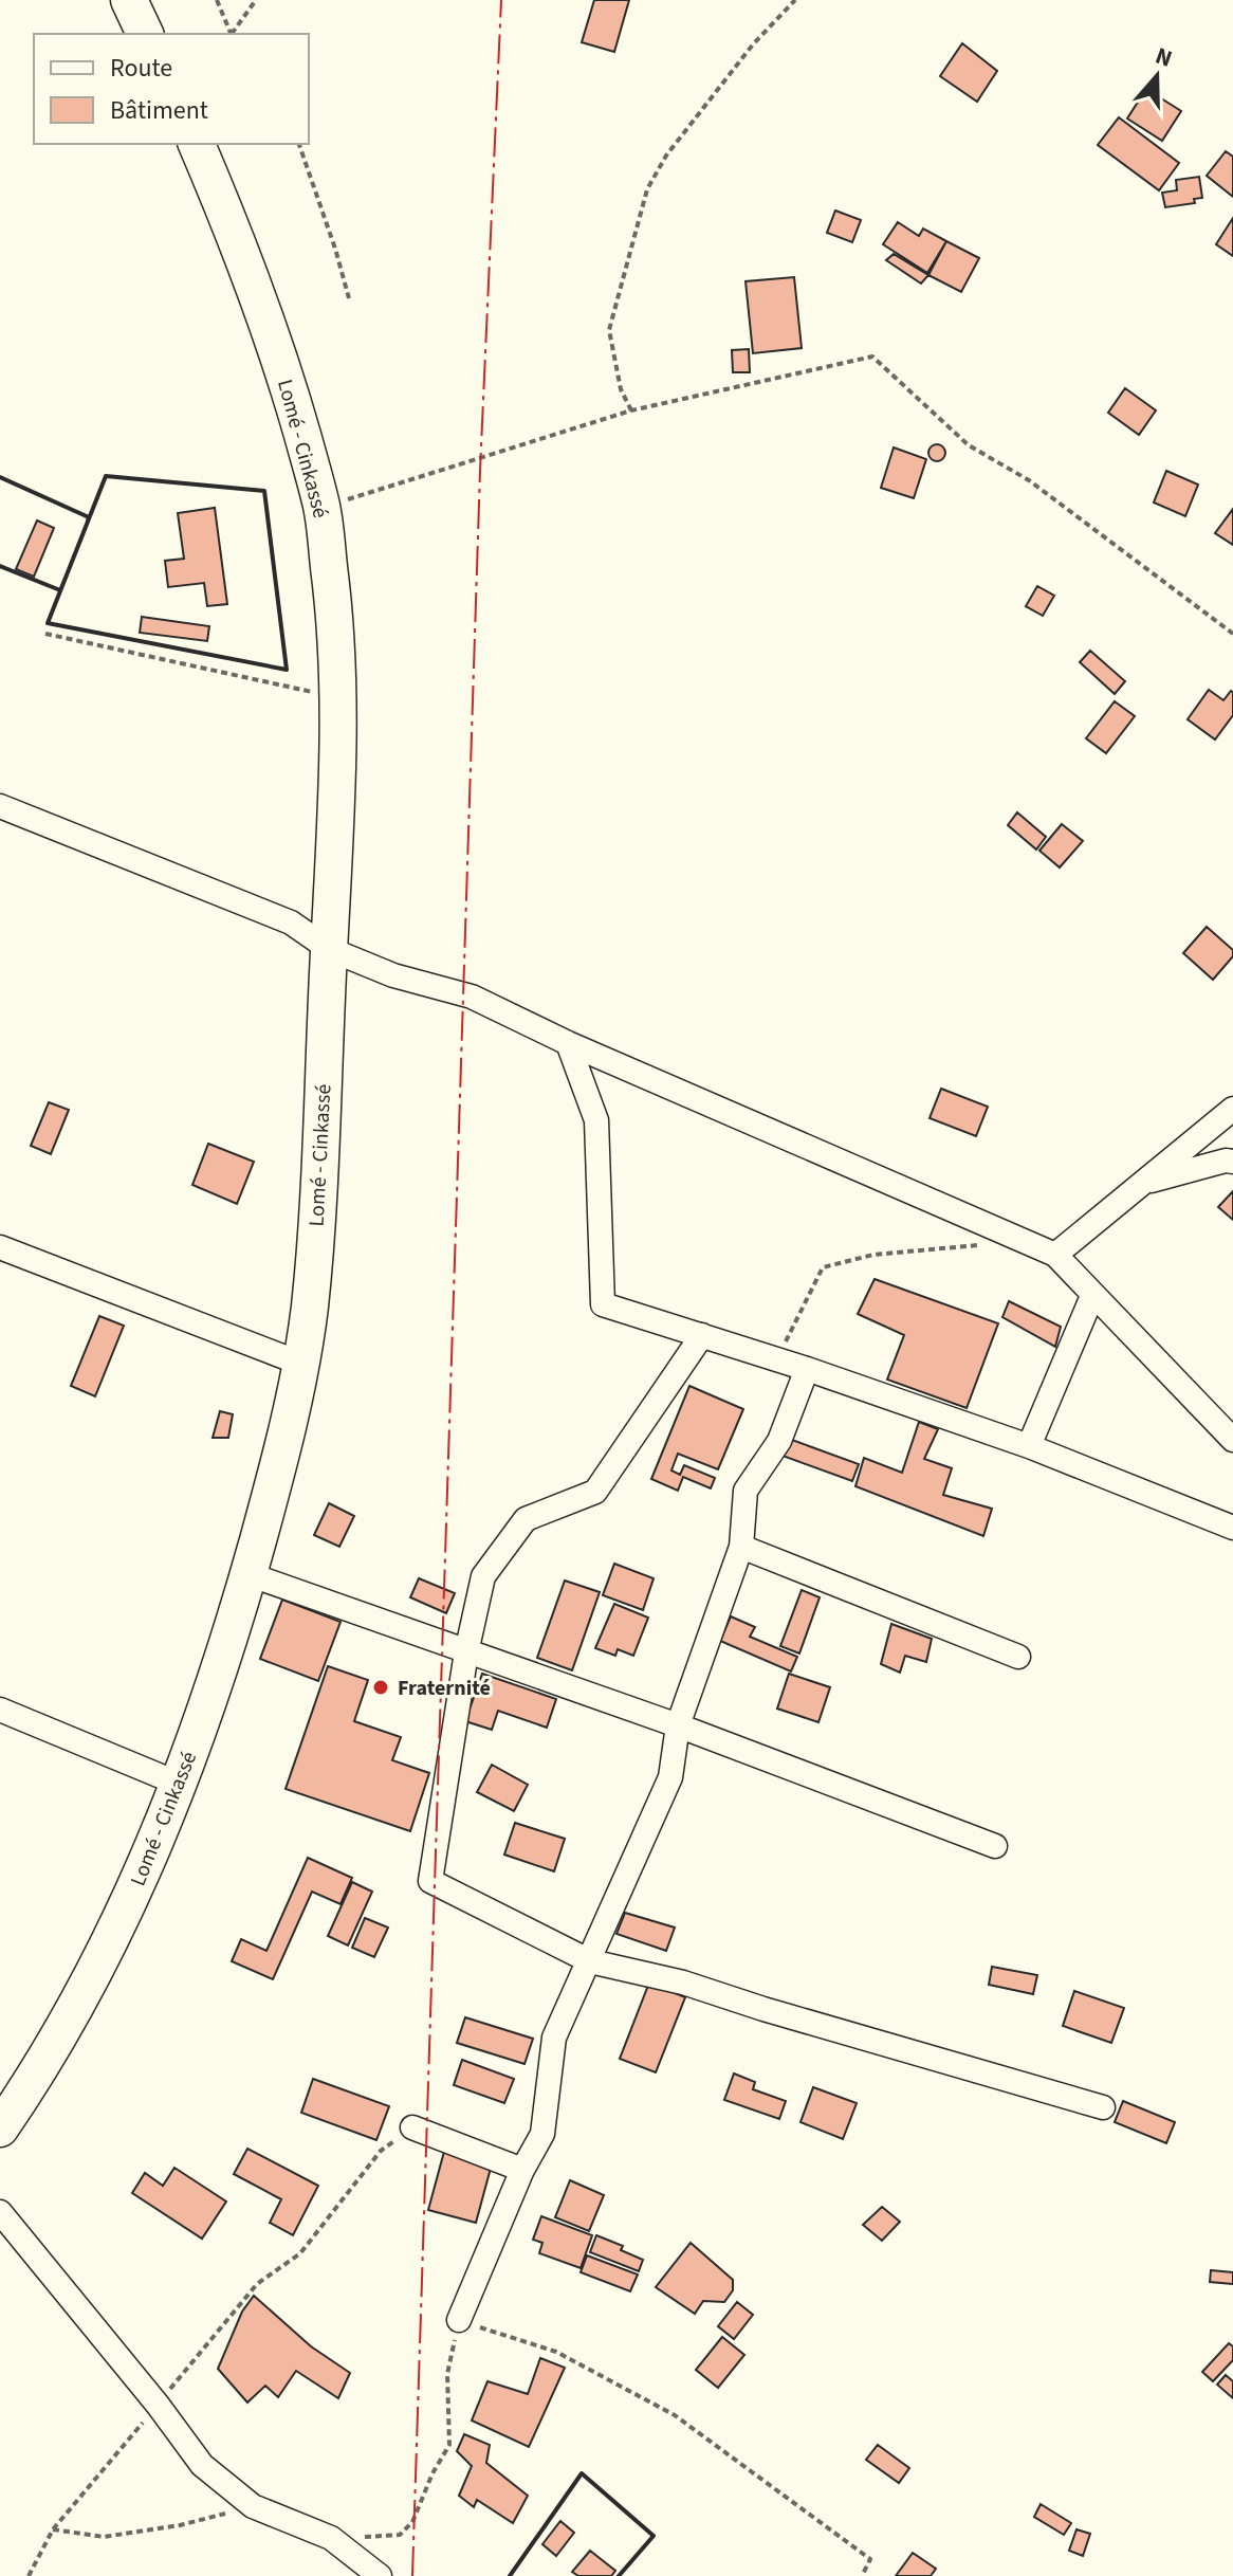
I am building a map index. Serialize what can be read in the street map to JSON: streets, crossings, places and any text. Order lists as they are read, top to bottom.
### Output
{
  "streets": {
    "highway": ["Lomé - Cinkassé"]
  },
  "places": ["Fraternité"],
  "legend": ["Route", "Bâtiment"],
  "north": "top"
}
